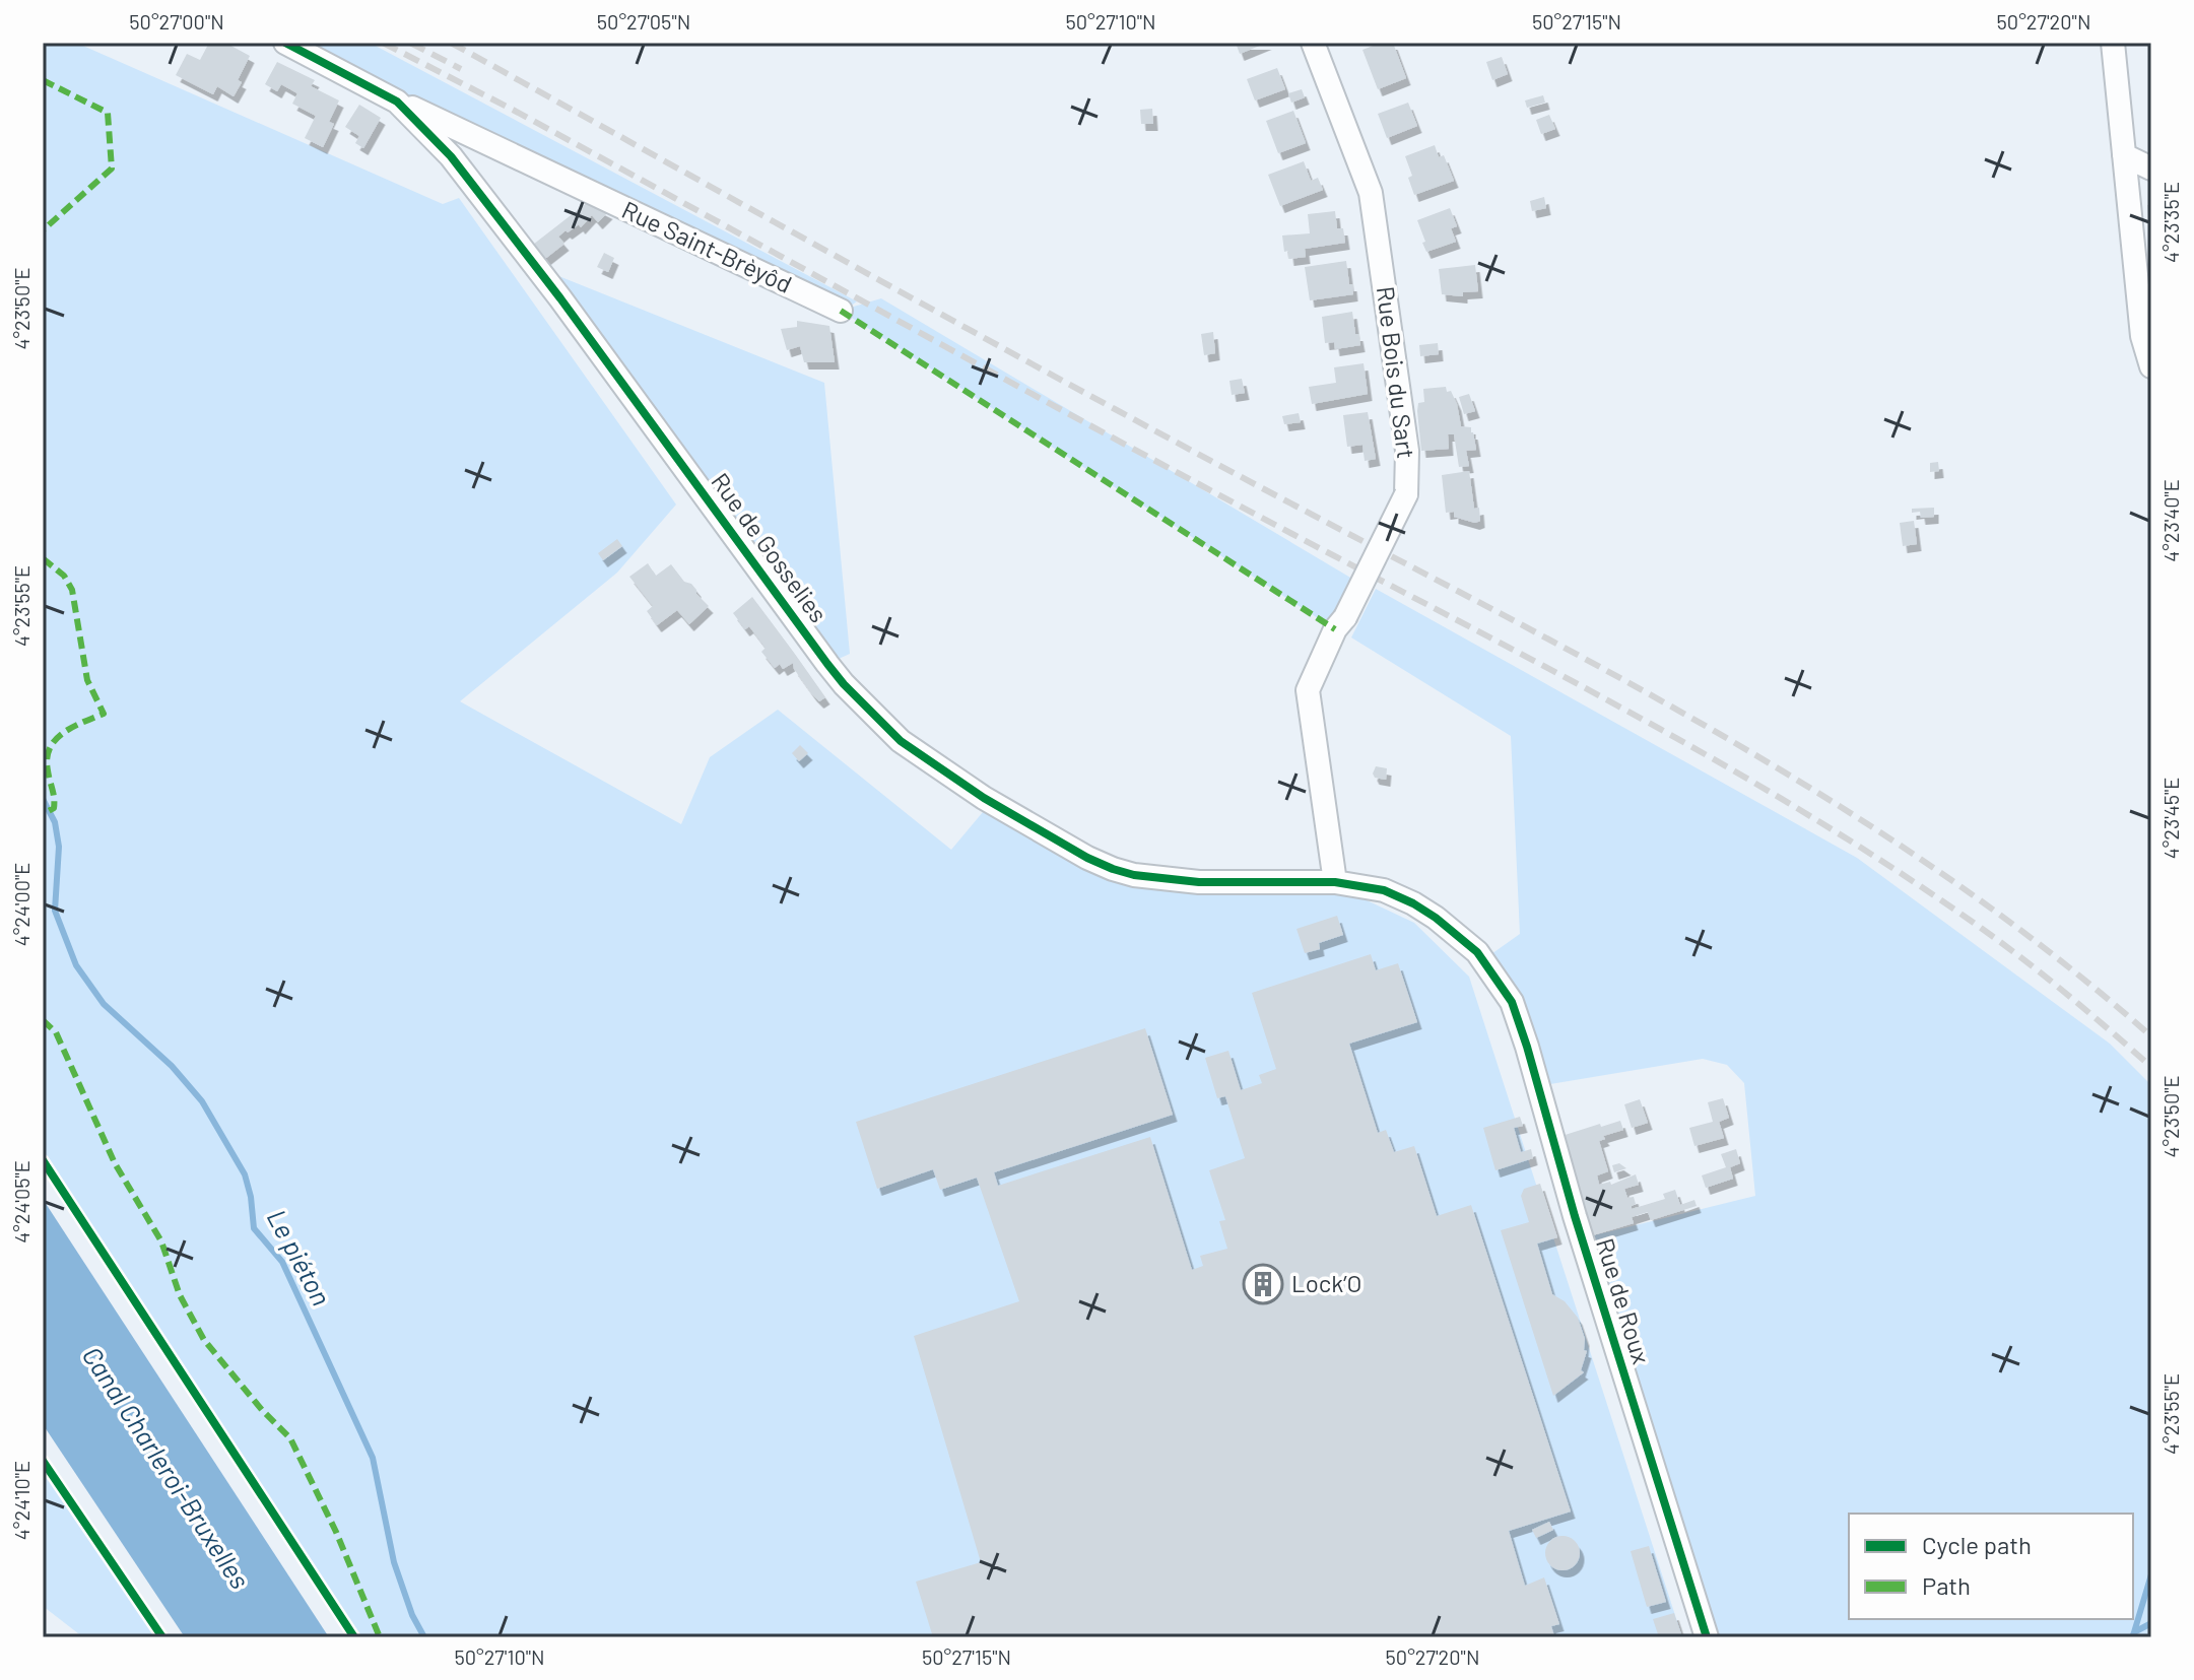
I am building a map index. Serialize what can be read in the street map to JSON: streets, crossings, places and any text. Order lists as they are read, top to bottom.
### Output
{
  "streets": {
    "street": [
      "Rue Saint-Brèyôd",
      "Rue Bois du Sart",
      "Rue de Gosselies",
      "Rue de Roux"
    ]
  },
  "crossings": [
    ["Rue Saint-Brèyôd", "Rue de Gosselies"],
    ["Rue Bois du Sart", "Rue de Gosselies"],
    ["Rue Bois du Sart", "Rue de Roux"],
    ["Rue de Gosselies", "Rue de Roux"]
  ],
  "water": ["Le piéton", "Canal Charleroi-Bruxelles"],
  "places": {
    "building": ["Lock’O"]
  },
  "legend": ["Cycle path", "Path"],
  "coordinates": [
    "50°27'00\"N",
    "50°27'05\"N",
    "50°27'10\"N",
    "50°27'15\"N",
    "50°27'20\"N",
    "4°23'35\"E",
    "4°23'50\"E",
    "4°23'40\"E",
    "4°23'55\"E",
    "4°23'45\"E",
    "4°24'00\"E",
    "4°24'05\"E",
    "4°24'10\"E"
  ]
}
